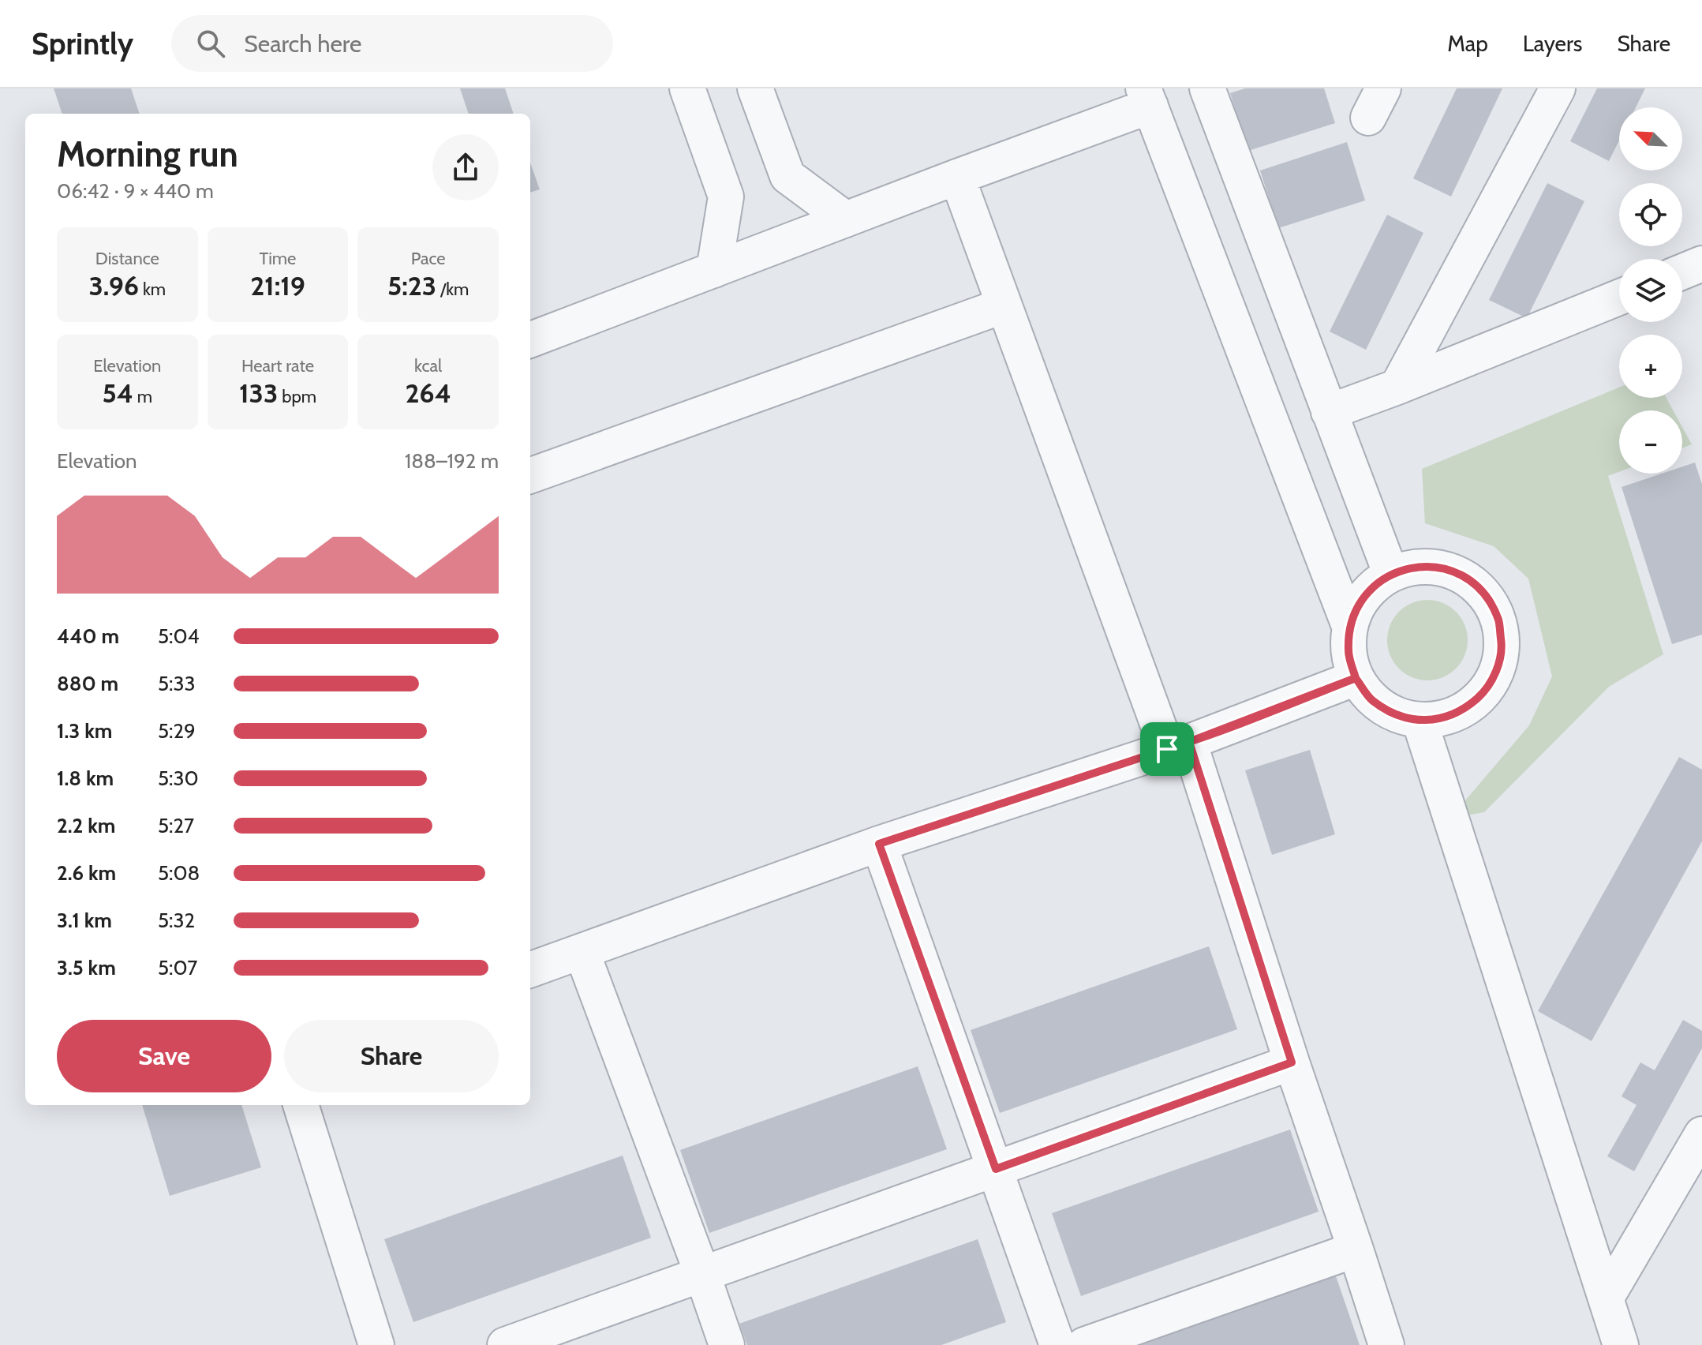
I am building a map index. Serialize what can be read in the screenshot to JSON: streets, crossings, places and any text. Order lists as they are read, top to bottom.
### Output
{
  "north": "top left",
  "page": {
    "header": "Sprintly",
    "search": "Search here",
    "nav": ["Map", "Layers", "Share"],
    "map_buttons": ["+", "−"],
    "heading": ["Morning run", "06:42 · 9 × 440 m"],
    "stats": [
      ["Distance", "3.96 km"],
      ["Time", "21:19"],
      ["Pace", "5:23 /km"],
      ["Elevation", "54 m"],
      ["Heart rate", "133 bpm"],
      ["kcal", "264"]
    ],
    "chart": ["Elevation", "188–192 m"],
    "list": [
      {
        "name": "440 m",
        "note": "5:04"
      },
      {
        "name": "880 m",
        "note": "5:33"
      },
      {
        "name": "1.3 km",
        "note": "5:29"
      },
      {
        "name": "1.8 km",
        "note": "5:30"
      },
      {
        "name": "2.2 km",
        "note": "5:27"
      },
      {
        "name": "2.6 km",
        "note": "5:08"
      },
      {
        "name": "3.1 km",
        "note": "5:32"
      },
      {
        "name": "3.5 km",
        "note": "5:07"
      }
    ],
    "buttons": ["Save", "Share"]
  }
}
